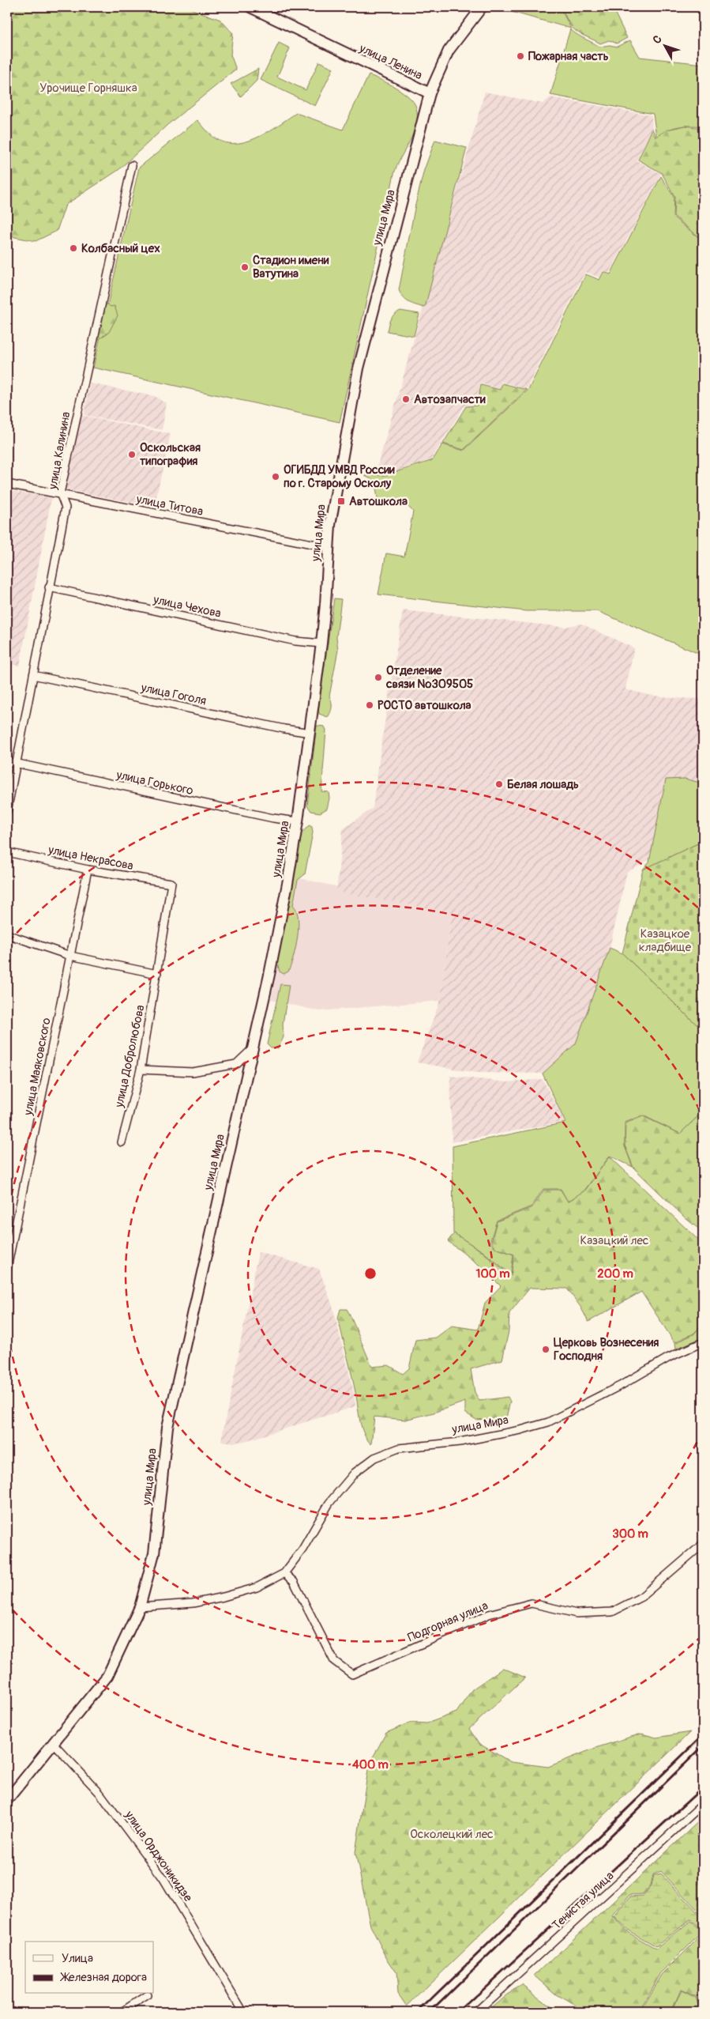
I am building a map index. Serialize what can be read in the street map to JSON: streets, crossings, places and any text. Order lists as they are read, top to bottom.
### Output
{
  "streets": {
    "main road": ["улица Ленина", "улица Мира"],
    "street": [
      "улица Калинина",
      "улица Титова",
      "улица Чехова",
      "улица Гоголя",
      "улица Горького",
      "улица Некрасова",
      "улица Добролюбова",
      "улица Маяковского",
      "Подгорная улица",
      "улица Орджоникидзе",
      "Тенистая улица"
    ]
  },
  "crossings": [
    ["улица Ленина", "улица Мира"],
    ["улица Мира", "улица Титова"],
    ["улица Мира", "улица Чехова"],
    ["улица Мира", "улица Гоголя"],
    ["улица Мира", "улица Горького"],
    ["улица Мира", "Подгорная улица"],
    ["улица Мира", "улица Орджоникидзе"],
    ["улица Калинина", "улица Титова"],
    ["улица Калинина", "улица Чехова"],
    ["улица Калинина", "улица Гоголя"],
    ["улица Калинина", "улица Горького"],
    ["улица Некрасова", "улица Добролюбова"],
    ["улица Некрасова", "улица Маяковского"]
  ],
  "parks": [
    "Урочище Горняшка",
    "Казацкое кладбище",
    "Казацкий лес",
    "Осколецкий лес"
  ],
  "places": {
    "other": [
      "Пожарная часть",
      "Колбасный цех",
      "Стадион имени Ватутина",
      "Автозапчасти",
      "Оскольская типография",
      "ОГИБДД УМВД России по г. Старому Осколу",
      "Отделение связи №309505",
      "РОСТО автошкола",
      "Белая лошадь",
      "Церковь Вознесения Господня"
    ],
    "transit": ["Автошкола"]
  },
  "legend": ["Улица", "Железная дорога"],
  "north": "top left",
  "rings": [
    "100 m",
    "200 m",
    "300 m",
    "400 m"
  ]
}
